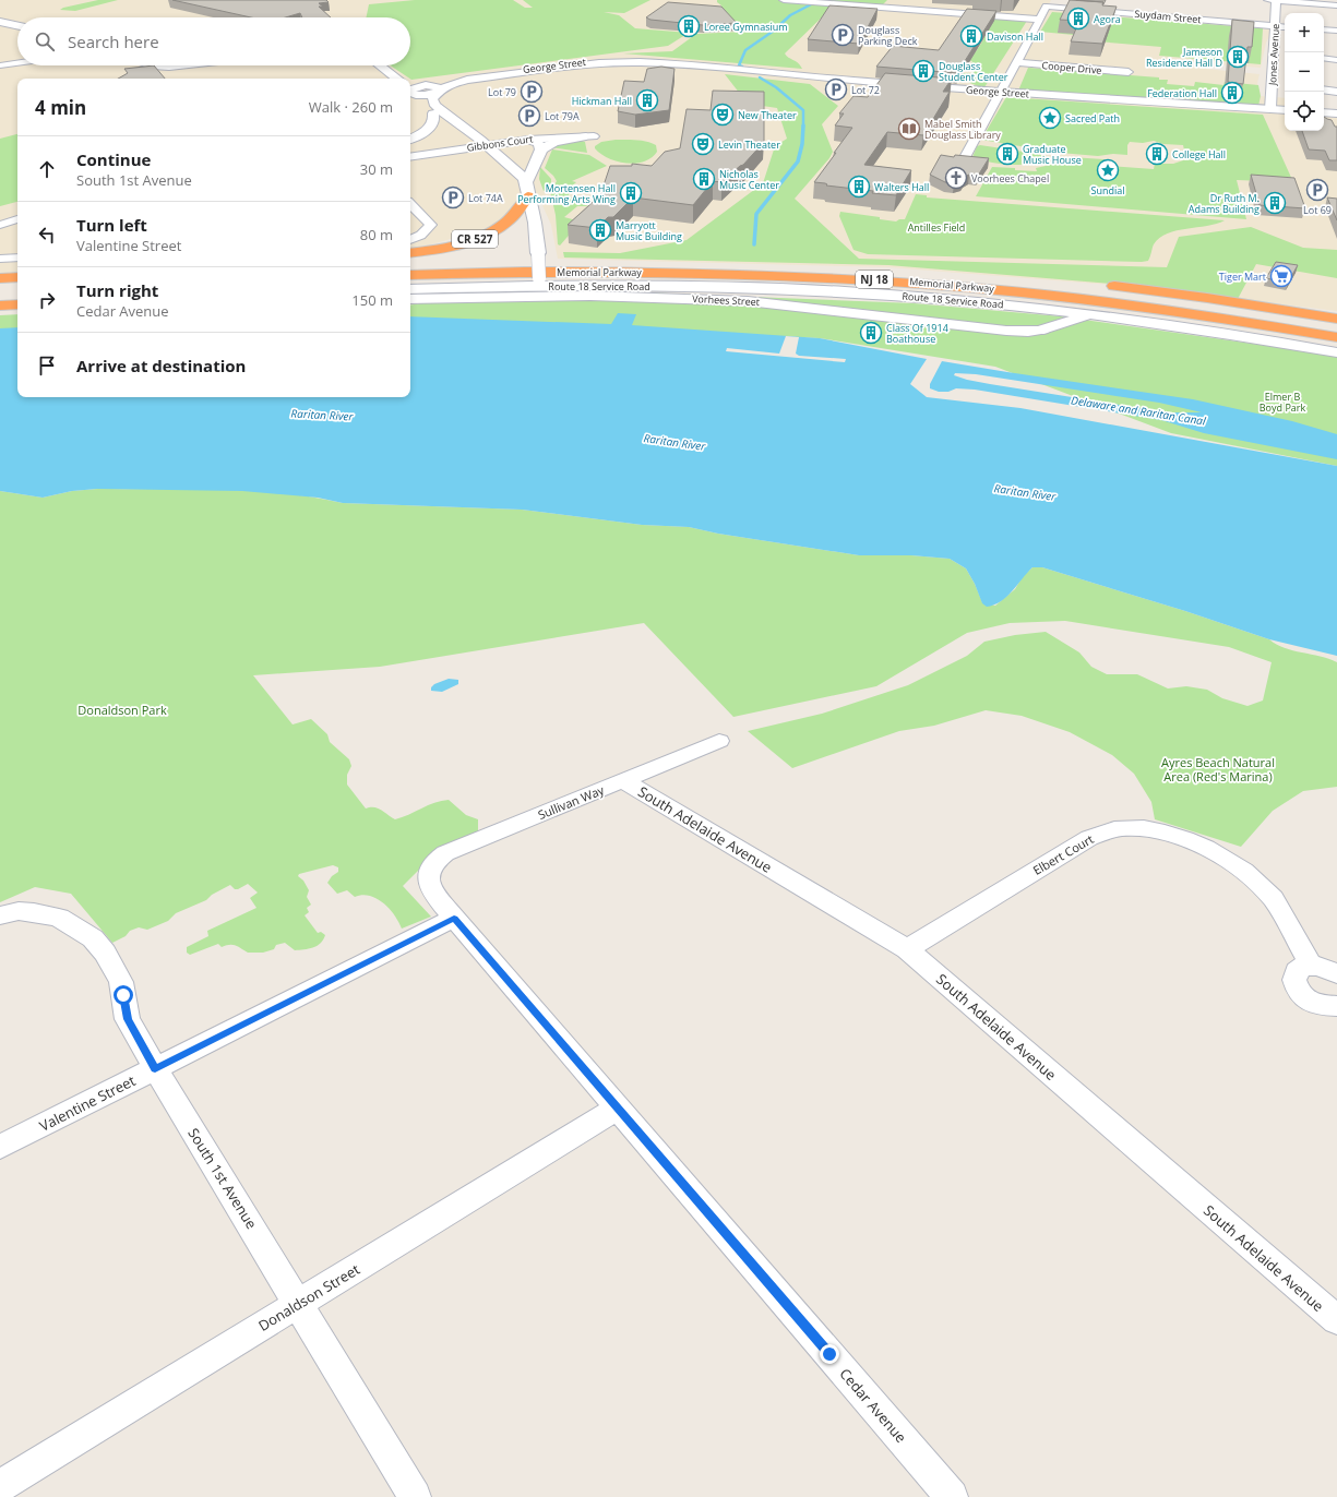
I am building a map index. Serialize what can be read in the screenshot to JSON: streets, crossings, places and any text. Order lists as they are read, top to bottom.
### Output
{
  "streets": {
    "highway": ["CR 527", "Memorial Parkway", "NJ 18"],
    "main road": ["George Street", "Route 18 Service Road"],
    "street": [
      "Suydam Street",
      "Jones Avenue",
      "Cooper Drive",
      "Gibbons Court",
      "Vorhees Street",
      "Sullivan Way",
      "South Adelaide Avenue",
      "Elbert Court",
      "Valentine Street",
      "South 1st Avenue",
      "Donaldson Street",
      "Cedar Avenue"
    ]
  },
  "crossings": [
    ["Suydam Street", "Jones Avenue"],
    ["Jones Avenue", "George Street"],
    ["Sullivan Way", "South Adelaide Avenue"],
    ["Sullivan Way", "Cedar Avenue"],
    ["South Adelaide Avenue", "Elbert Court"],
    ["Valentine Street", "South 1st Avenue"],
    ["Valentine Street", "Cedar Avenue"],
    ["South 1st Avenue", "Donaldson Street"],
    ["Donaldson Street", "Cedar Avenue"]
  ],
  "water": ["Delaware and Raritan Canal", "Raritan River"],
  "parks": [
    "Antilles Field",
    "Elmer B Boyd Park",
    "Donaldson Park",
    "Ayres Beach Natural Area (Red's Marina)"
  ],
  "places": {
    "building": [
      "Agora",
      "Loree Gymnasium",
      "Davison Hall",
      "Jameson Residence Hall D",
      "Douglass Student Center",
      "Federation Hall",
      "Hickman Hall",
      "Graduate Music House",
      "College Hall",
      "Nicholas Music Center",
      "Walters Hall",
      "Mortensen Hall Performing Arts Wing",
      "Dr Ruth M. Adams Building",
      "Marryott Music Building",
      "Class Of 1914 Boathouse"
    ],
    "parking": [
      "Douglass Parking Deck",
      "Lot 72",
      "Lot 79",
      "Lot 79A",
      "Lot 69",
      "Lot 74A"
    ],
    "theatre": ["New Theater", "Levin Theater"],
    "place": ["Sacred Path", "Sundial"],
    "library": ["Mabel Smith Douglass Library"],
    "church": ["Voorhees Chapel"],
    "supermarket": ["Tiger Mart"]
  },
  "page": {
    "map_buttons": ["+", "−"],
    "search": "Search here",
    "heading": ["4 min", "Walk · 260 m"],
    "list": [
      ["Continue", "South 1st Avenue", "30 m"],
      ["Turn left", "Valentine Street", "80 m"],
      ["Turn right", "Cedar Avenue", "150 m"],
      "Arrive at destination"
    ]
  }
}
